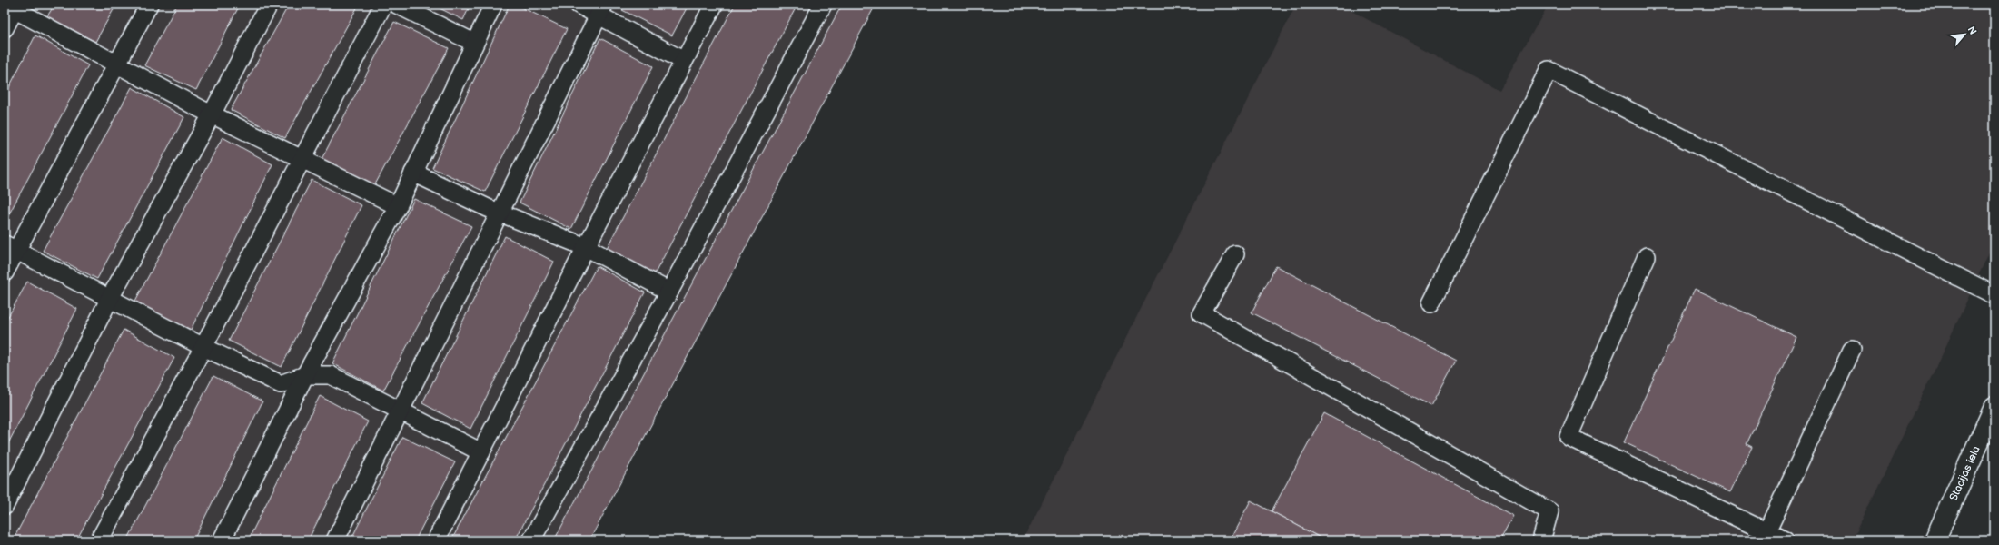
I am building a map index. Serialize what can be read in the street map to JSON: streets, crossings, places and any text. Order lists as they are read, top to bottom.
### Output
{
  "streets": {
    "street": ["Stacijas iela"]
  },
  "north": "top right"
}
